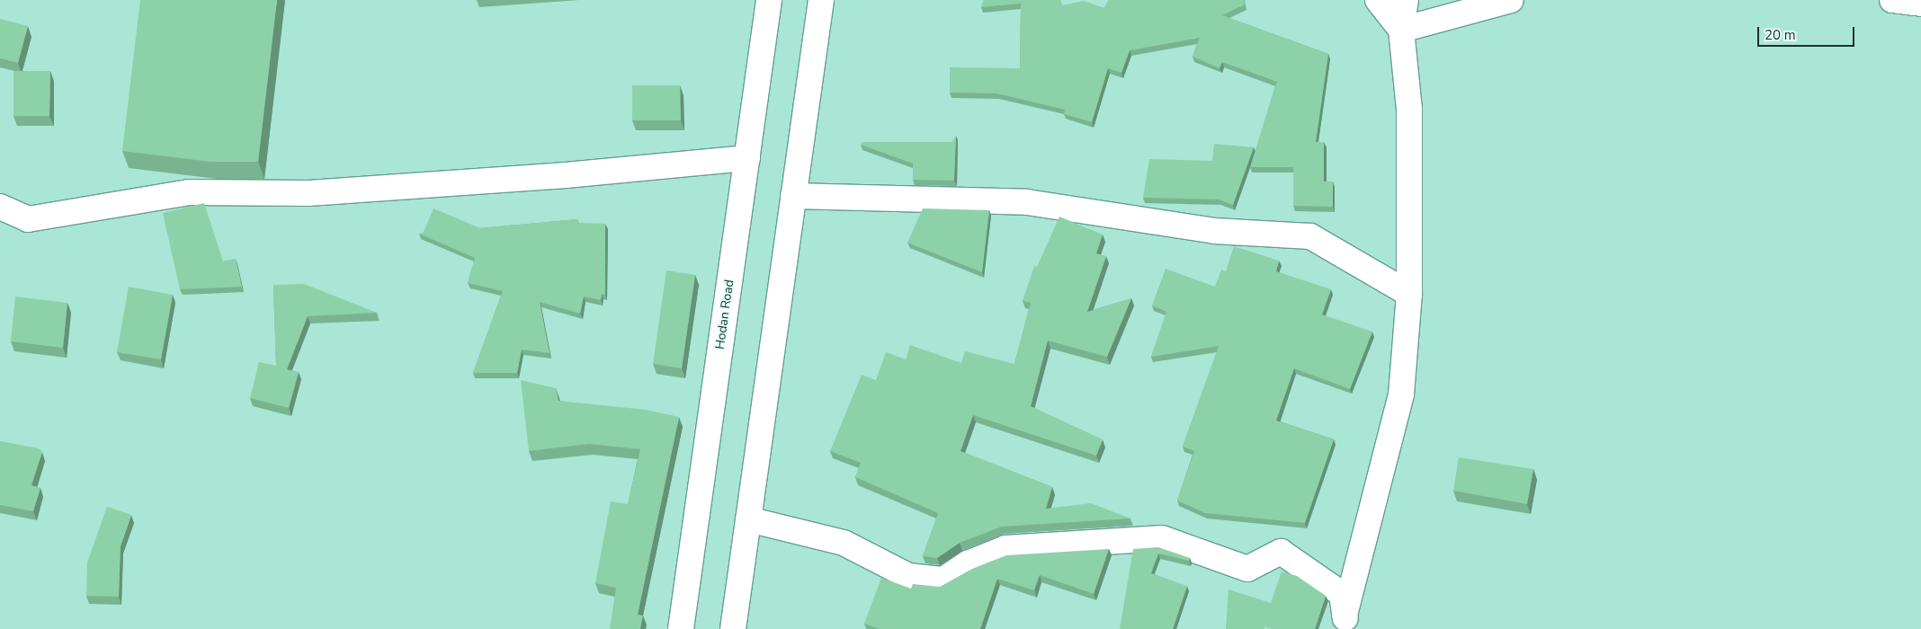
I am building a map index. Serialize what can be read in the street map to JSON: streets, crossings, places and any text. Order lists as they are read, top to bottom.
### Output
{
  "streets": {
    "street": ["Hodan Road"]
  },
  "scale_bar": "20 m"
}
